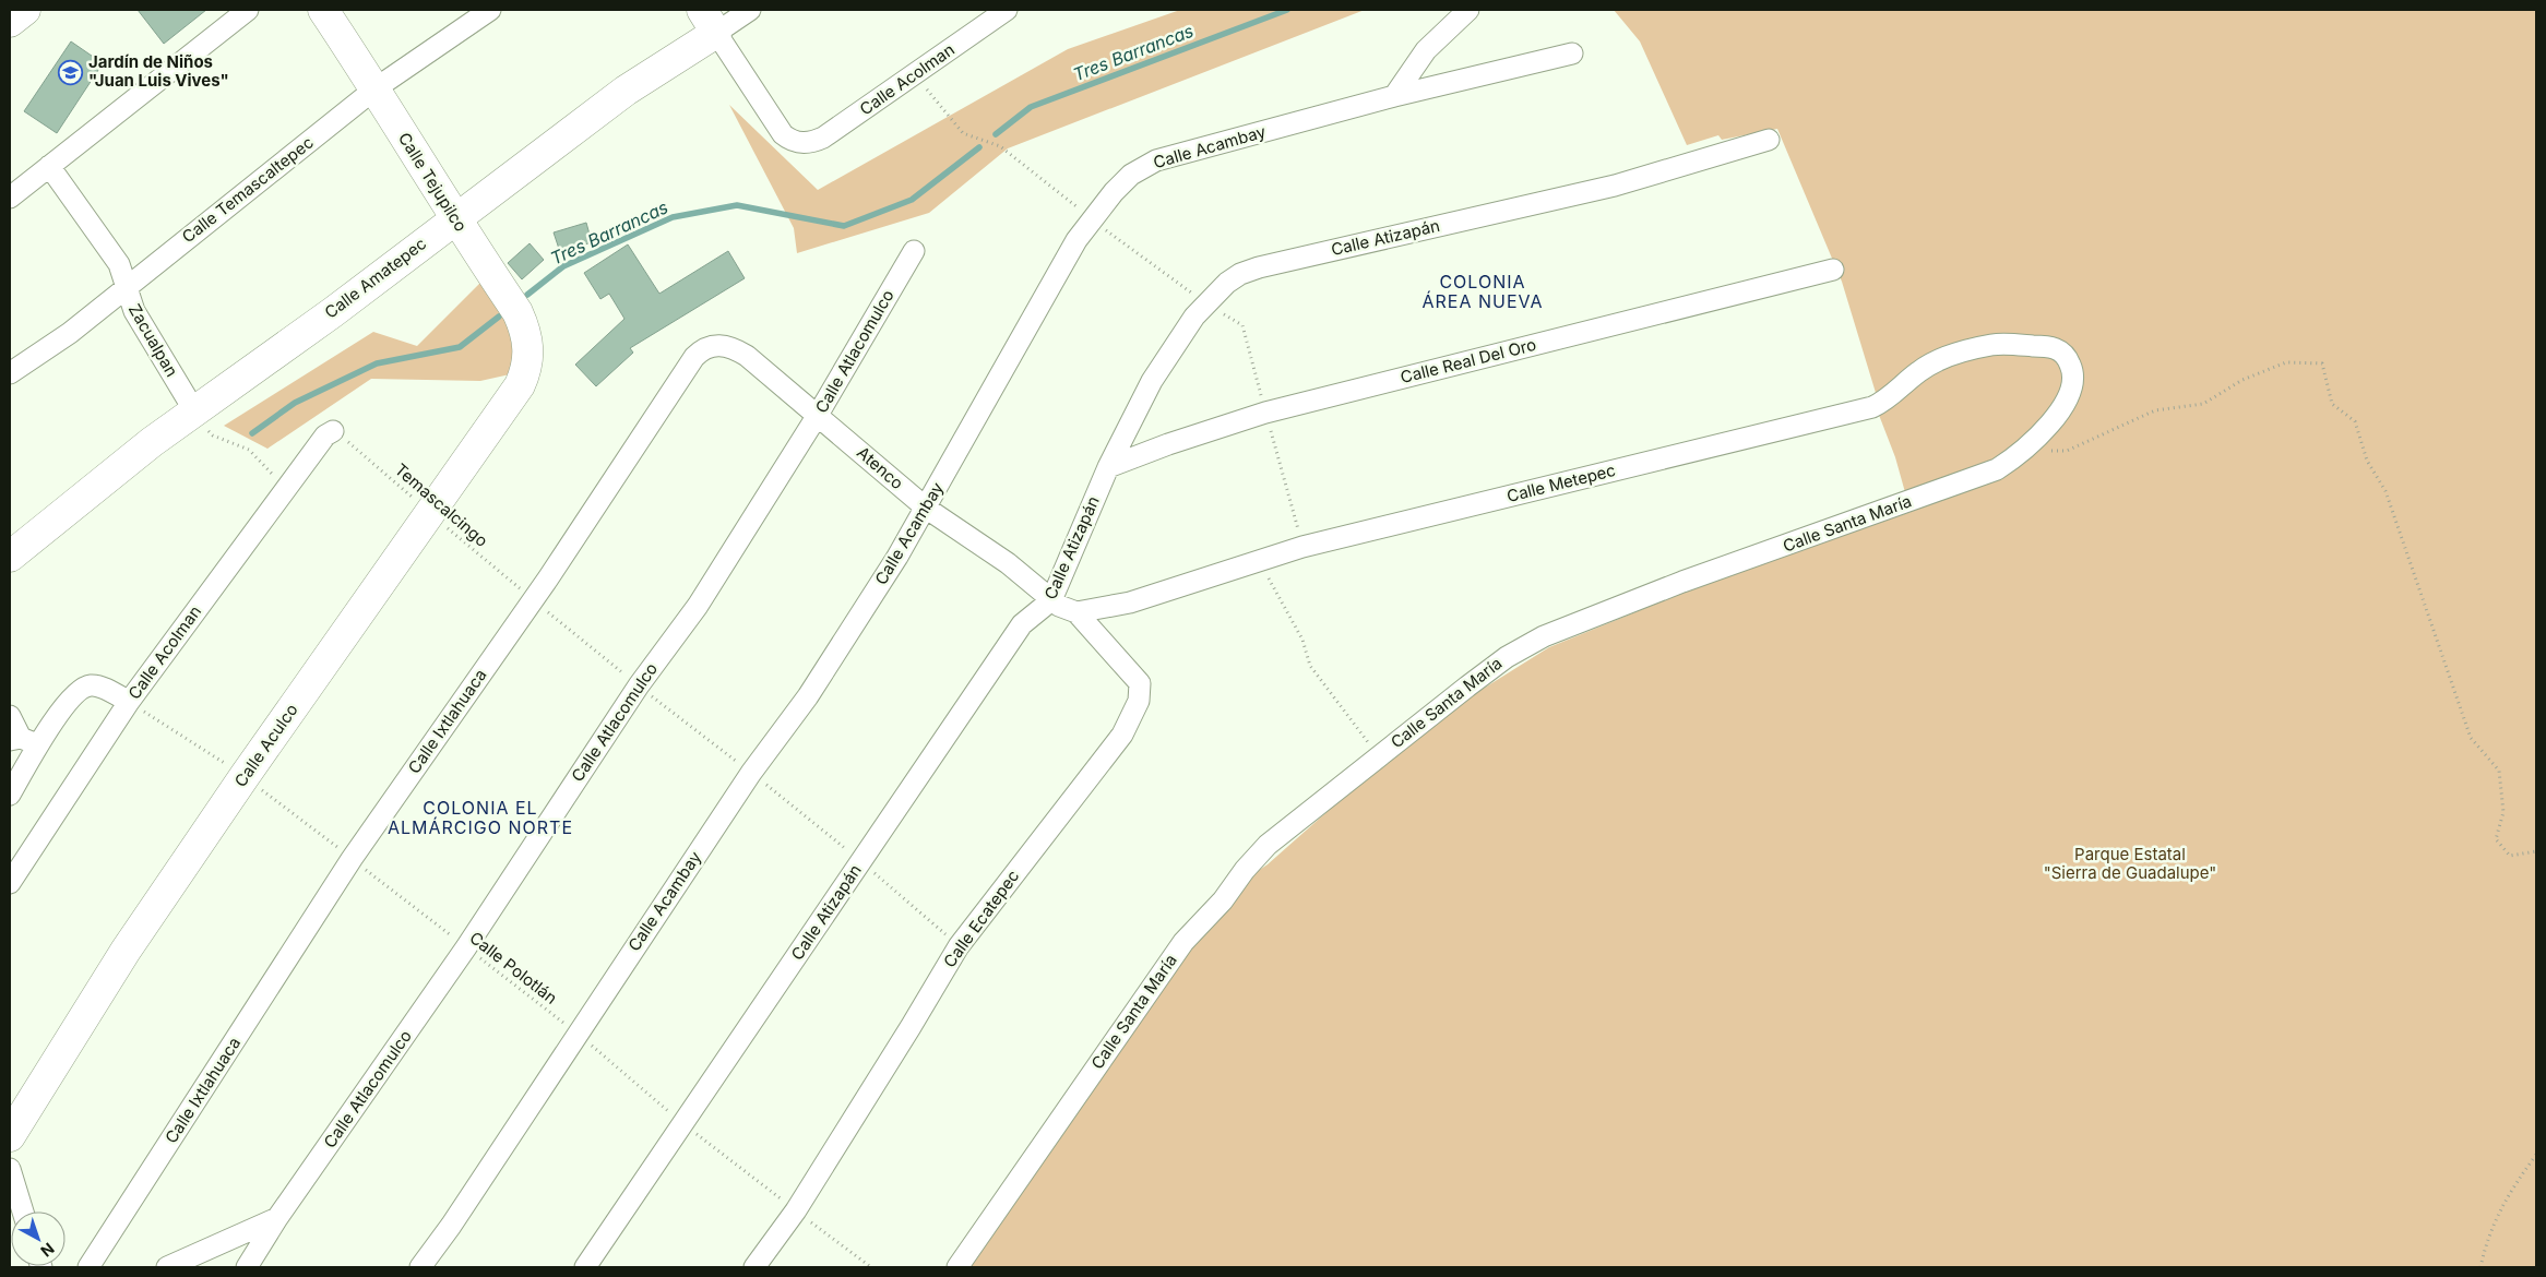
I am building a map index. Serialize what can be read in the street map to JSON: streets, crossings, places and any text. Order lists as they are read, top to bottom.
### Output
{
  "streets": {
    "street": [
      "Calle Acolman",
      "Calle Acambay",
      "Calle Tejupilco",
      "Calle Temascaltepec",
      "Calle Atizapán",
      "Calle Amatepec",
      "Zacualpan",
      "Calle Atlacomulco",
      "Calle Real Del Oro",
      "Atenco",
      "Calle Metepec",
      "Calle Santa María",
      "Calle Ixtlahuaca",
      "Calle Aculco",
      "Calle Ecatepec"
    ],
    "path": ["Temascalcingo", "Calle Polotlán"]
  },
  "crossings": [
    ["Calle Acolman", "Calle Amatepec"],
    ["Calle Acolman", "Temascalcingo"],
    ["Calle Acolman", "Calle Polotlán"],
    ["Calle Acambay", "Atenco"],
    ["Calle Acambay", "Calle Polotlán"],
    ["Calle Tejupilco", "Calle Temascaltepec"],
    ["Calle Tejupilco", "Calle Amatepec"],
    ["Calle Tejupilco", "Calle Aculco"],
    ["Calle Temascaltepec", "Zacualpan"],
    ["Calle Atizapán", "Calle Real Del Oro"],
    ["Calle Atizapán", "Atenco"],
    ["Calle Atizapán", "Calle Polotlán"],
    ["Calle Amatepec", "Zacualpan"],
    ["Calle Atlacomulco", "Atenco"],
    ["Calle Atlacomulco", "Calle Polotlán"],
    ["Atenco", "Calle Ixtlahuaca"],
    ["Calle Metepec", "Calle Santa María"],
    ["Calle Metepec", "Calle Ecatepec"],
    ["Temascalcingo", "Calle Ixtlahuaca"],
    ["Temascalcingo", "Calle Aculco"],
    ["Calle Ixtlahuaca", "Calle Polotlán"],
    ["Calle Aculco", "Calle Polotlán"],
    ["Calle Ecatepec", "Calle Polotlán"]
  ],
  "districts": ["COLONIA ÁREA NUEVA", "COLONIA EL ALMÁRCIGO NORTE"],
  "water": ["Tres Barrancas"],
  "parks": ["Parque Estatal \"Sierra de Guadalupe\""],
  "places": {
    "school or university": ["Jardín de Niños \"Juan Luis Vives\""]
  },
  "north": "bottom right"
}
